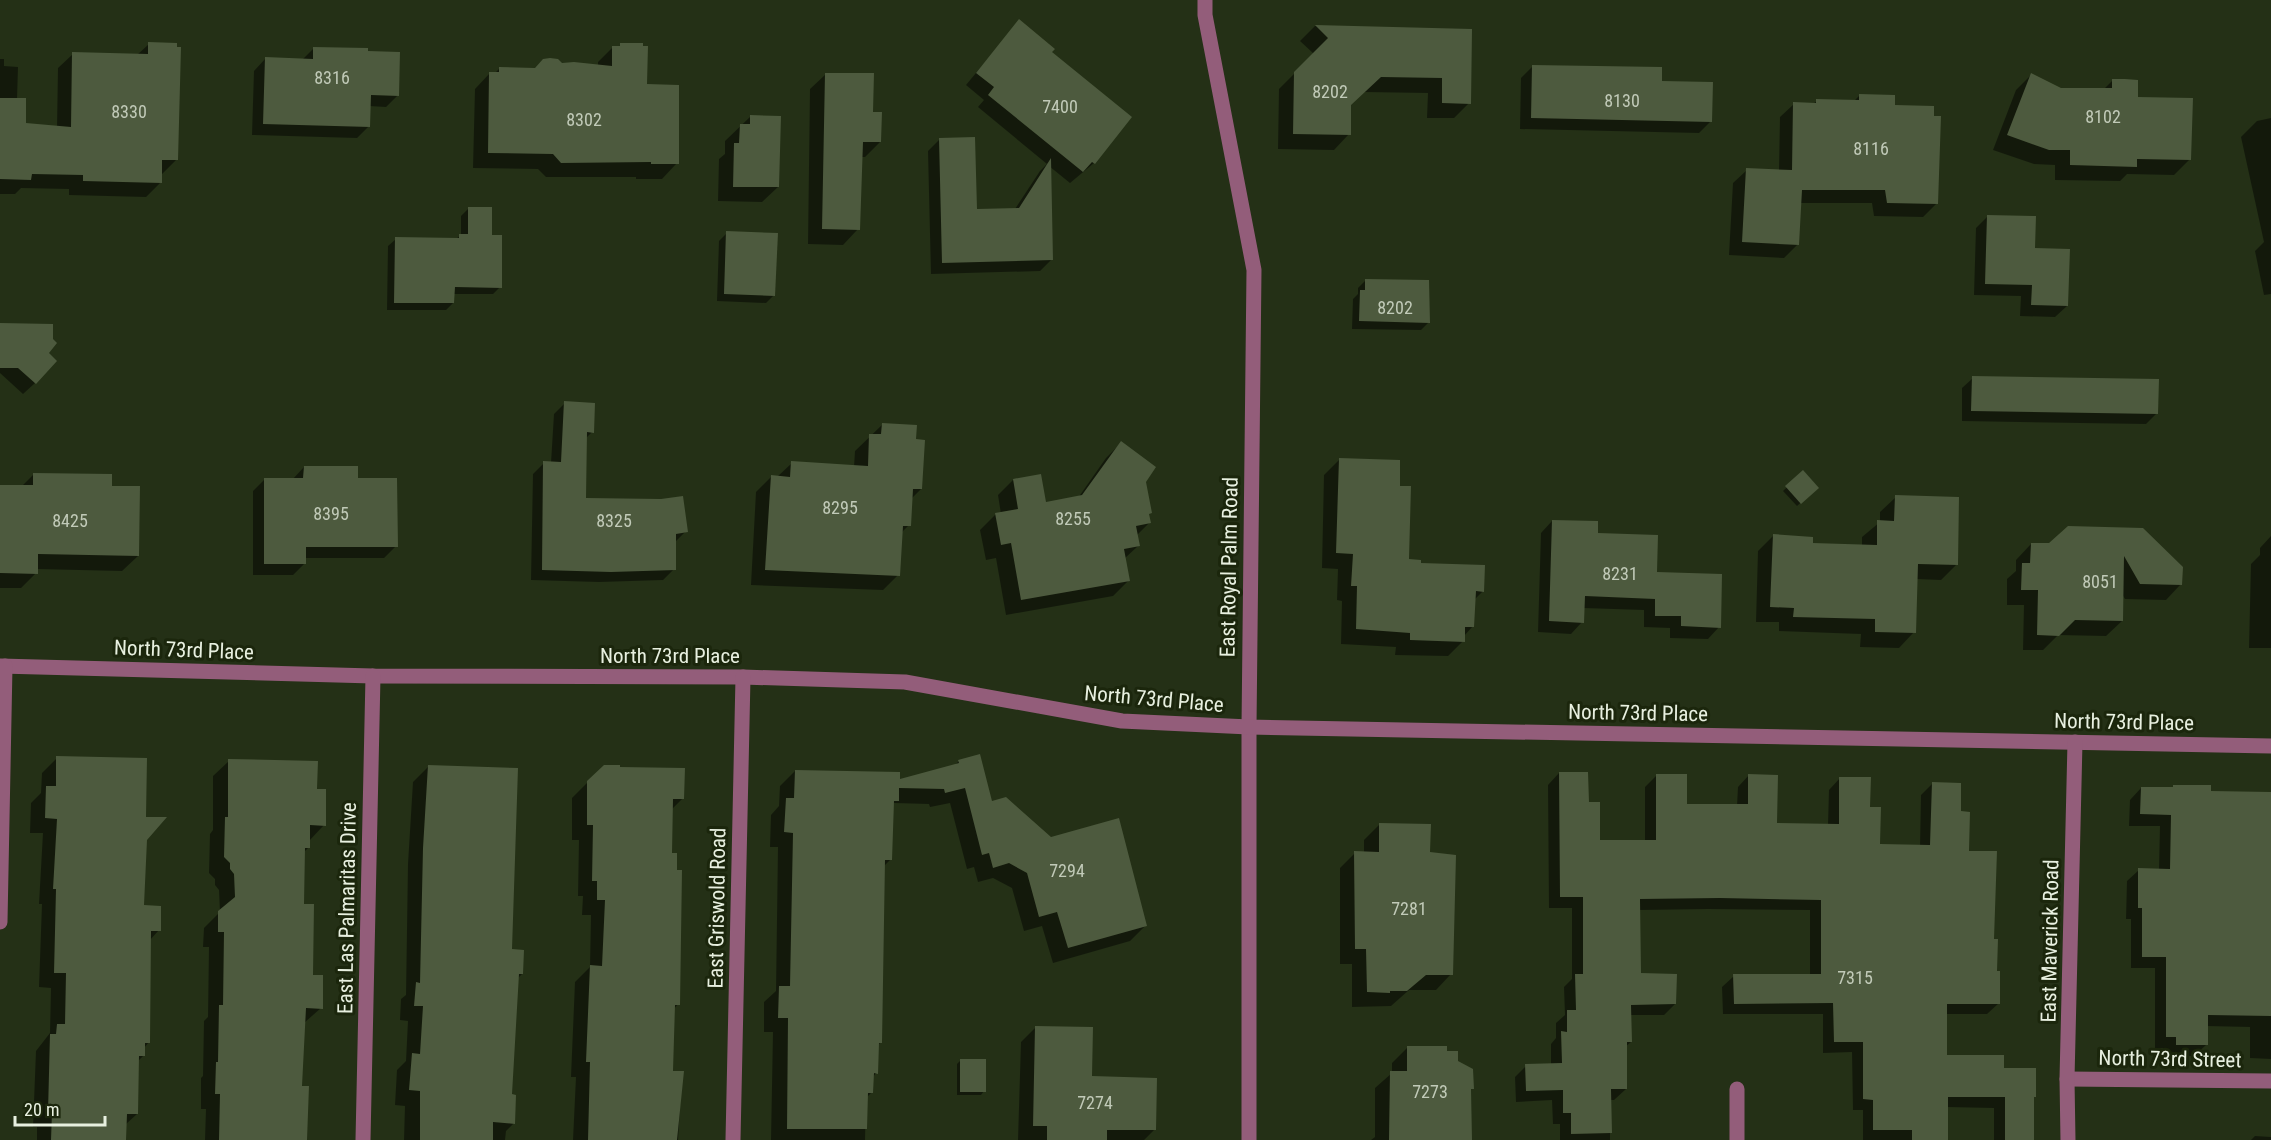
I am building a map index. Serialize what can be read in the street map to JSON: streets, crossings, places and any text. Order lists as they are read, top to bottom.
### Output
{
  "streets": {
    "street": [
      "East Royal Palm Road",
      "North 73rd Place",
      "East Las Palmaritas Drive",
      "East Griswold Road",
      "East Maverick Road",
      "North 73rd Street"
    ]
  },
  "crossings": [
    ["East Royal Palm Road", "North 73rd Place"],
    ["North 73rd Place", "East Las Palmaritas Drive"],
    ["North 73rd Place", "East Griswold Road"],
    ["North 73rd Place", "East Maverick Road"],
    ["East Maverick Road", "North 73rd Street"]
  ],
  "house_numbers": [
    "8316",
    "8202",
    "8130",
    "7400",
    "8330",
    "8102",
    "8302",
    "8116",
    "8202",
    "8295",
    "8395",
    "8255",
    "8425",
    "8325",
    "8231",
    "8051",
    "7294",
    "7281",
    "7315",
    "7273",
    "7274"
  ],
  "scale_bar": "20 m"
}
